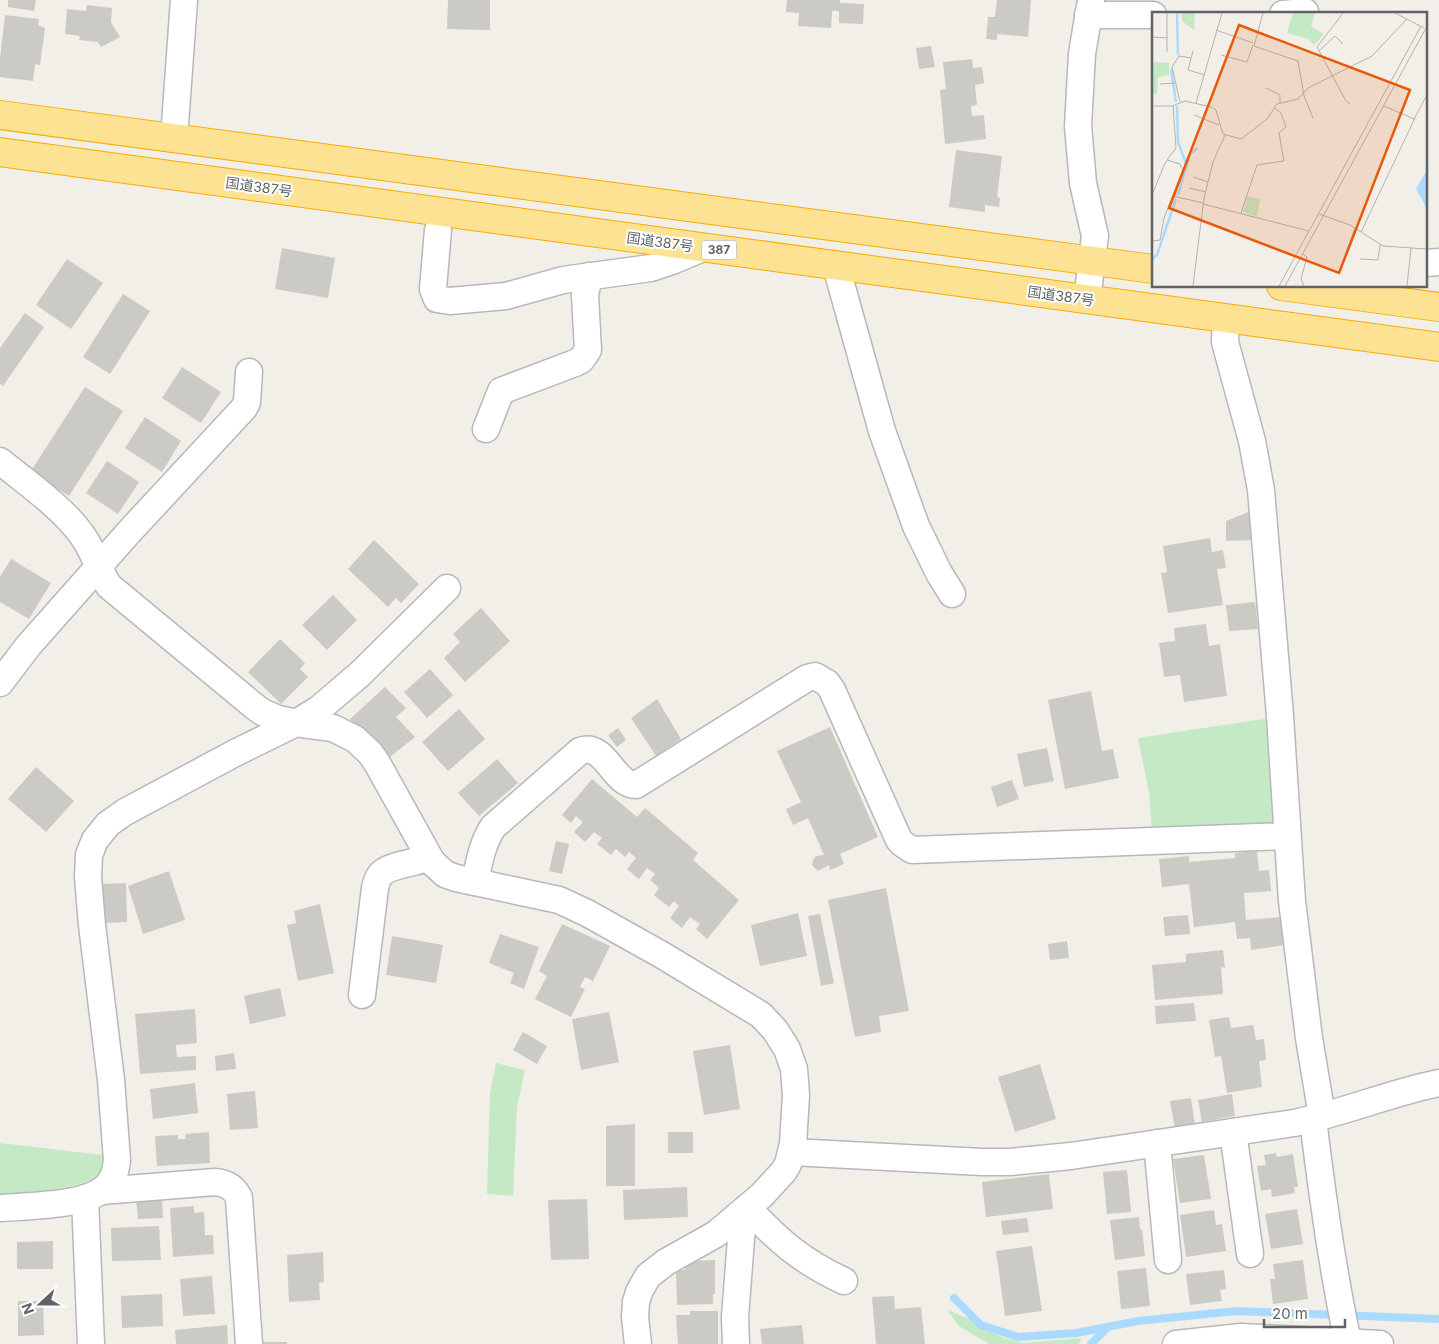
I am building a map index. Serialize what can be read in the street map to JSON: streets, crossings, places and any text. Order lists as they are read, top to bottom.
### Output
{
  "streets": {
    "highway": ["国道387号", "387"]
  },
  "scale_bar": "20 m",
  "north": "left"
}
